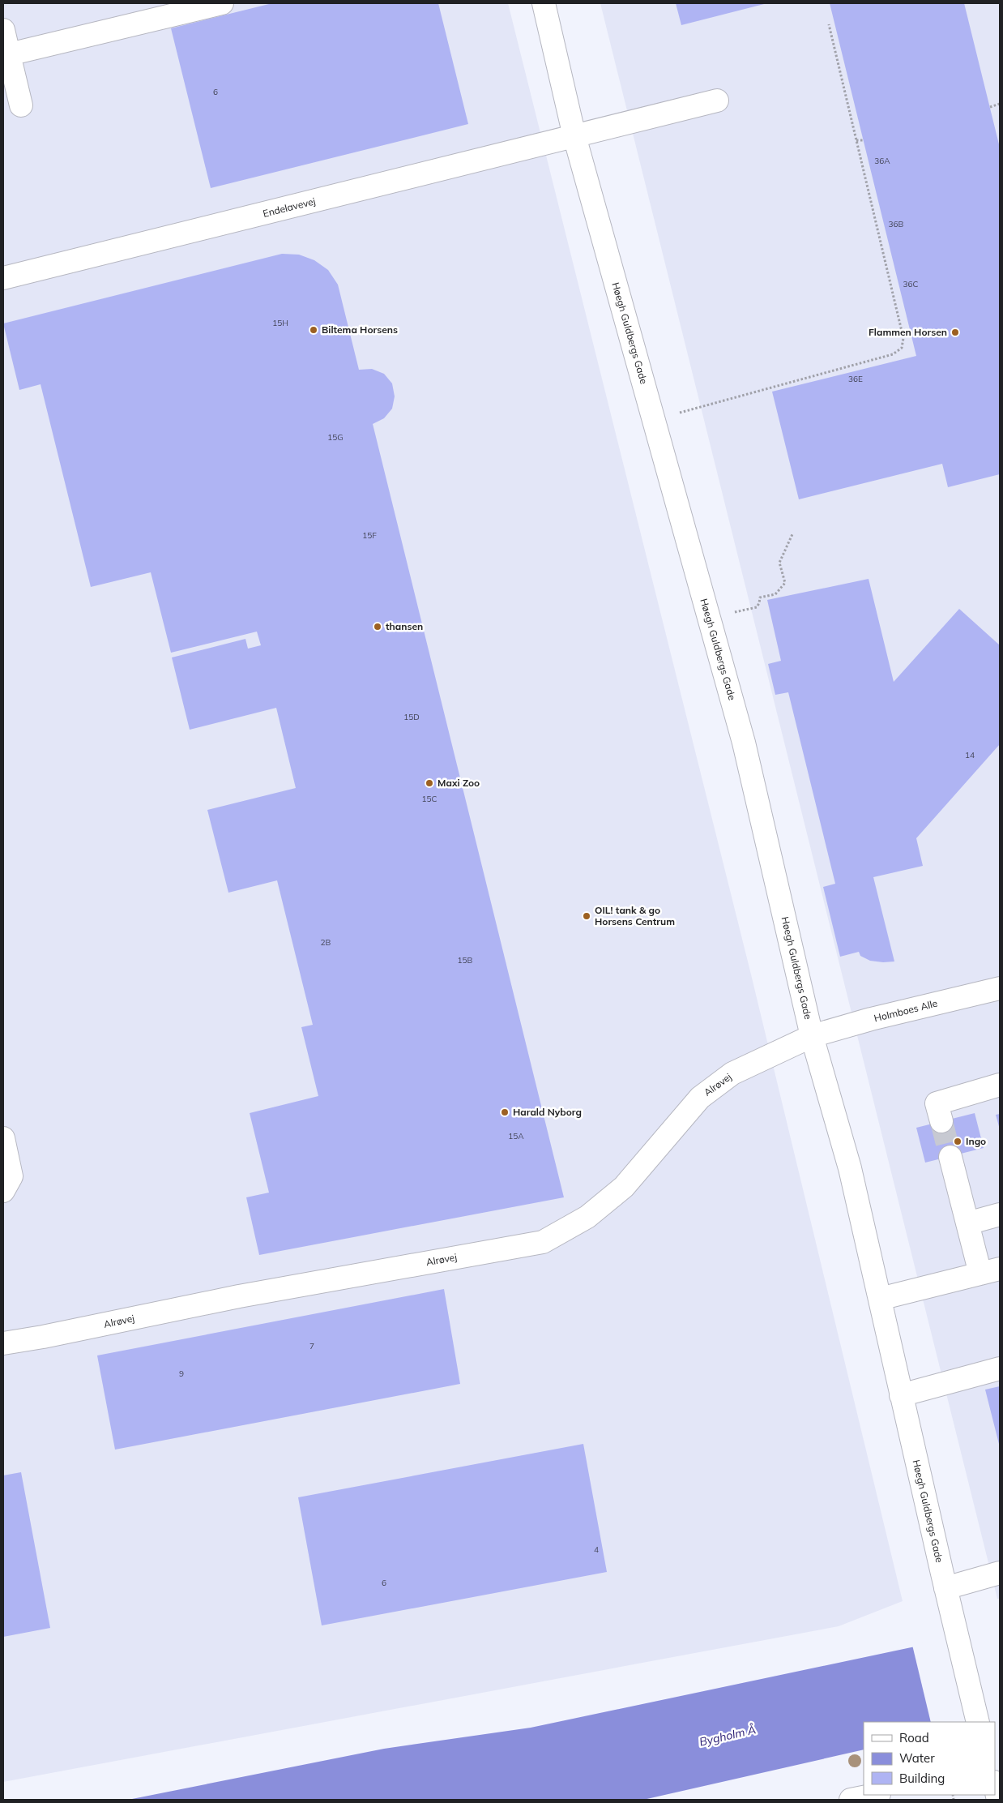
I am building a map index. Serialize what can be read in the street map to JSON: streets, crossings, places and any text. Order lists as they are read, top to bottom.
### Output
{
  "streets": {
    "street": [
      "Endelavevej",
      "Høegh Guldbergs Gade",
      "Holmboes Alle",
      "Alrøvej"
    ]
  },
  "crossings": [
    ["Endelavevej", "Høegh Guldbergs Gade"],
    ["Høegh Guldbergs Gade", "Holmboes Alle"],
    ["Høegh Guldbergs Gade", "Alrøvej"],
    ["Holmboes Alle", "Alrøvej"]
  ],
  "water": ["Bygholm Å"],
  "places": [
    "Biltema Horsens",
    "Flammen Horsen",
    "thansen",
    "Maxi Zoo",
    "OIL! tank & go Horsens Centrum",
    "Harald Nyborg",
    "Ingo"
  ],
  "house_numbers": [
    "6",
    "36A",
    "36B",
    "36C",
    "15H",
    "36E",
    "15G",
    "15F",
    "15D",
    "14",
    "15C",
    "2B",
    "15B",
    "15A",
    "7",
    "9",
    "4",
    "6"
  ],
  "legend": ["Road", "Water", "Building"]
}
